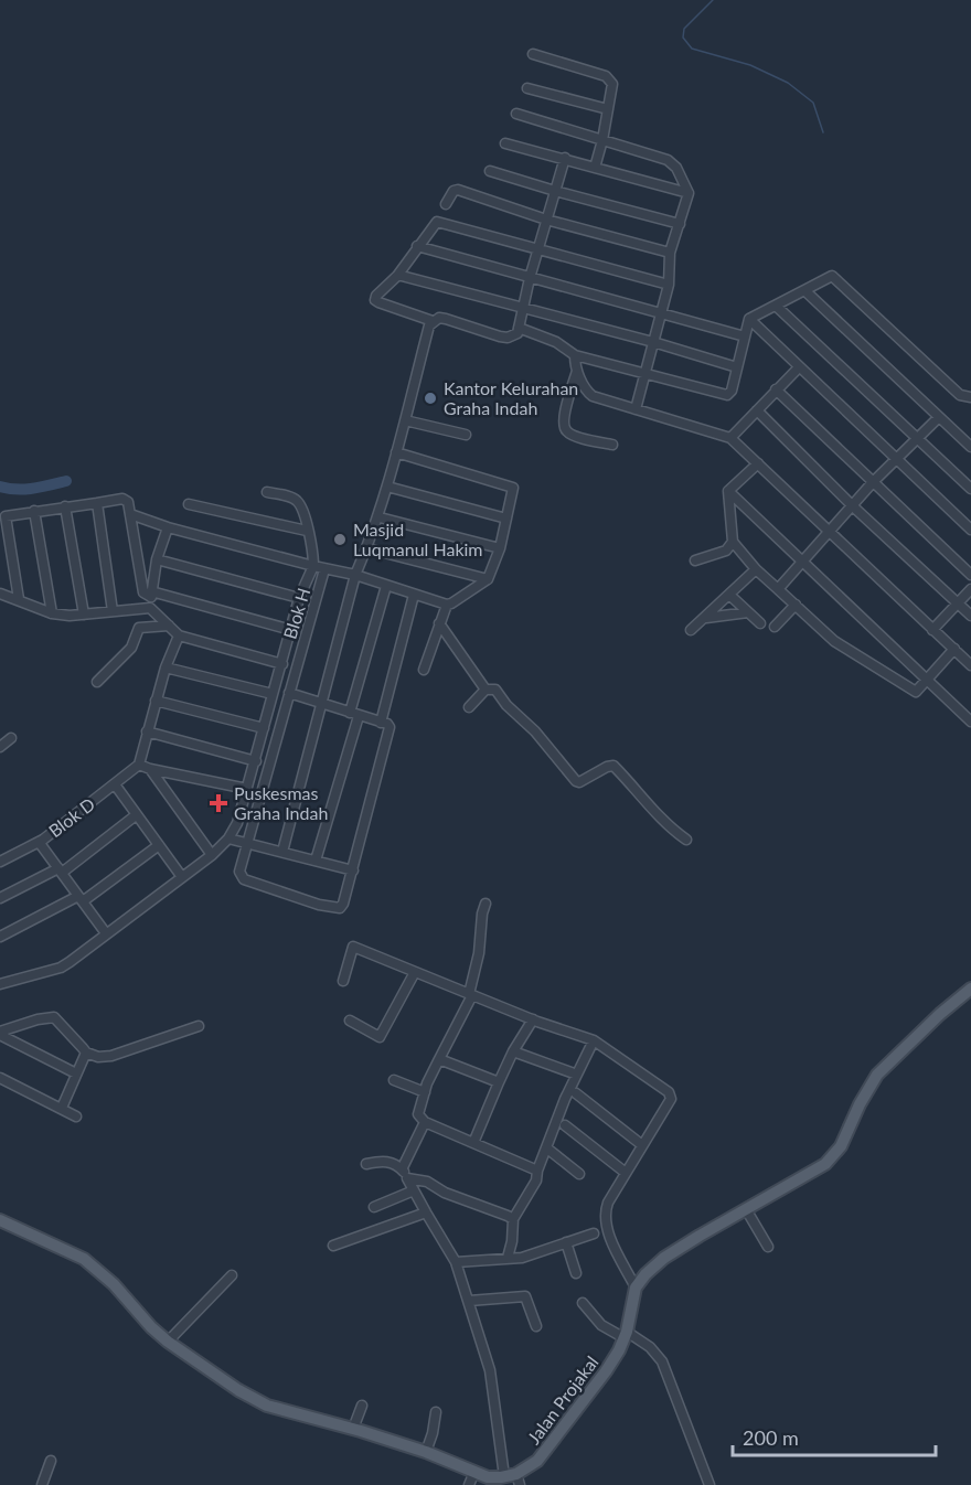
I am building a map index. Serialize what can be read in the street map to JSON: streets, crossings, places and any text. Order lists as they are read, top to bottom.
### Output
{
  "streets": {
    "main road": ["Jalan Projakal"],
    "street": ["Blok H", "Blok D"]
  },
  "places": {
    "other": ["Kantor Kelurahan Graha Indah", "Masjid Luqmanul Hakim"],
    "health": ["Puskesmas Graha Indah"]
  },
  "scale_bar": "200 m"
}
